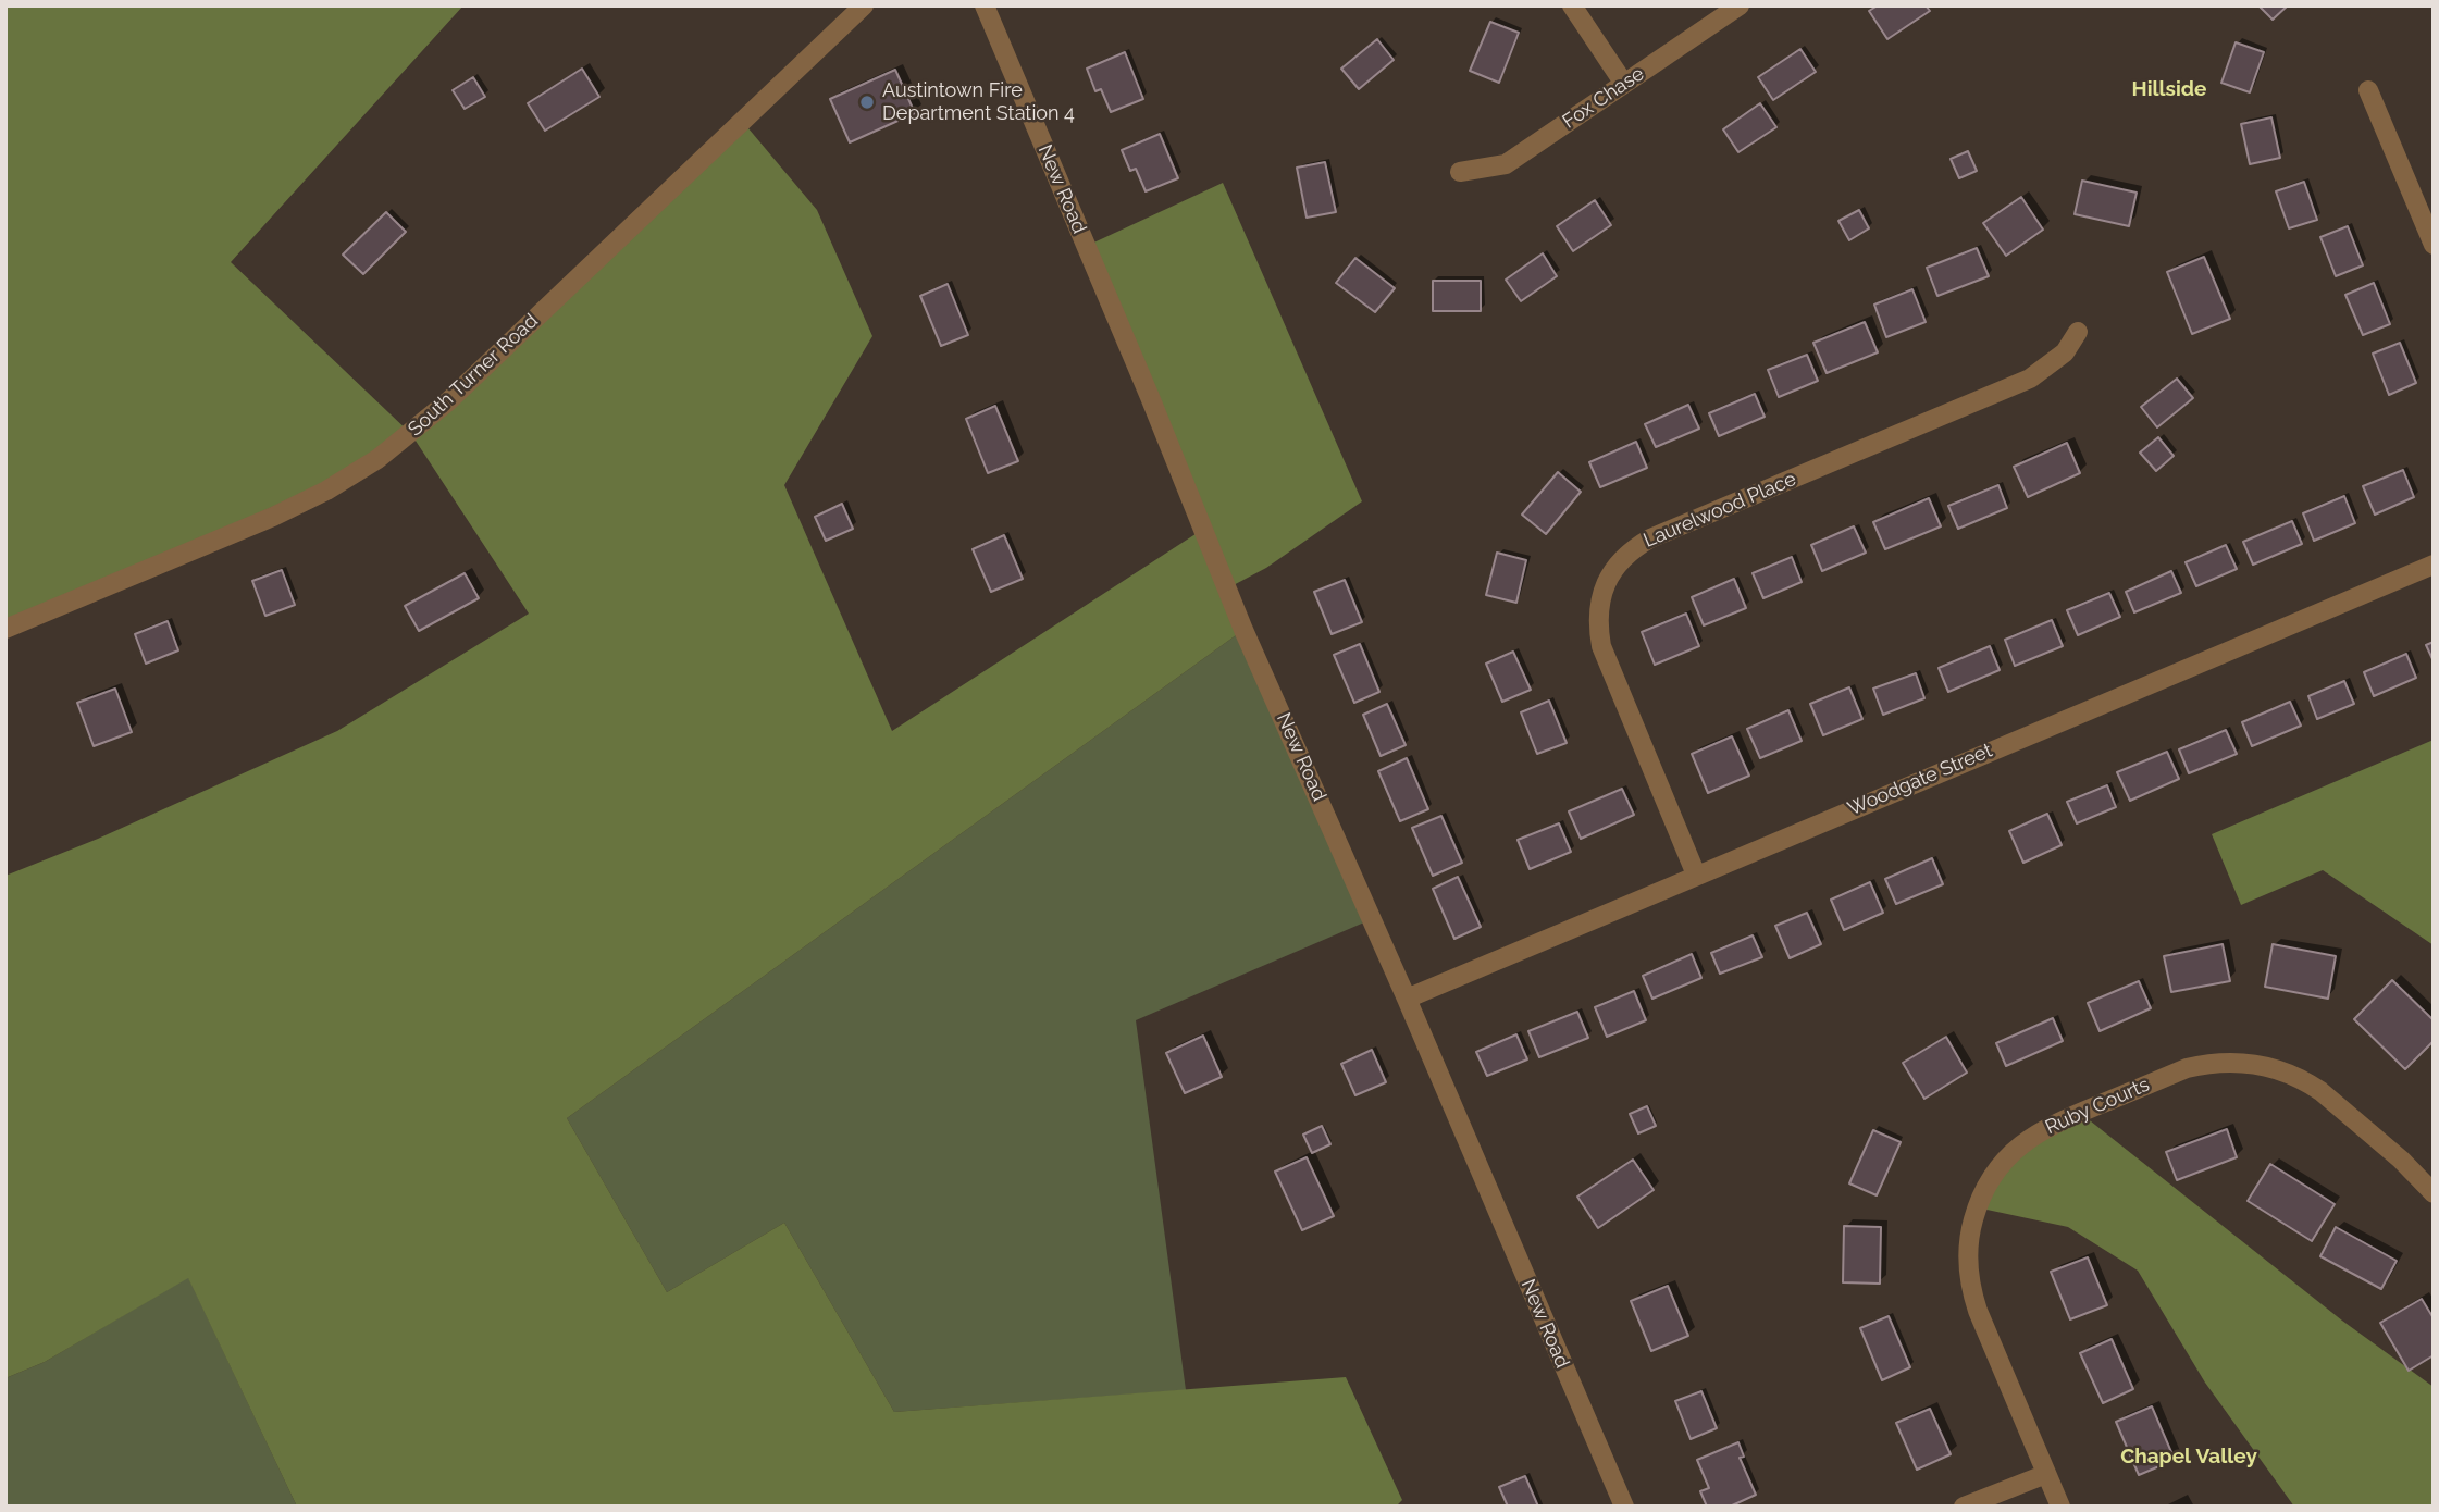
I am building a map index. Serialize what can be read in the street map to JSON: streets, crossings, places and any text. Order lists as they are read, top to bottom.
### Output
{
  "streets": {
    "street": [
      "Fox Chase",
      "New Road",
      "South Turner Road",
      "Laurelwood Place",
      "Woodgate Street",
      "Ruby Courts"
    ]
  },
  "crossings": [
    ["New Road", "Woodgate Street"],
    ["Laurelwood Place", "Woodgate Street"]
  ],
  "districts": ["Hillside", "Chapel Valley"],
  "places": ["Austintown Fire Department Station 4"]
}
